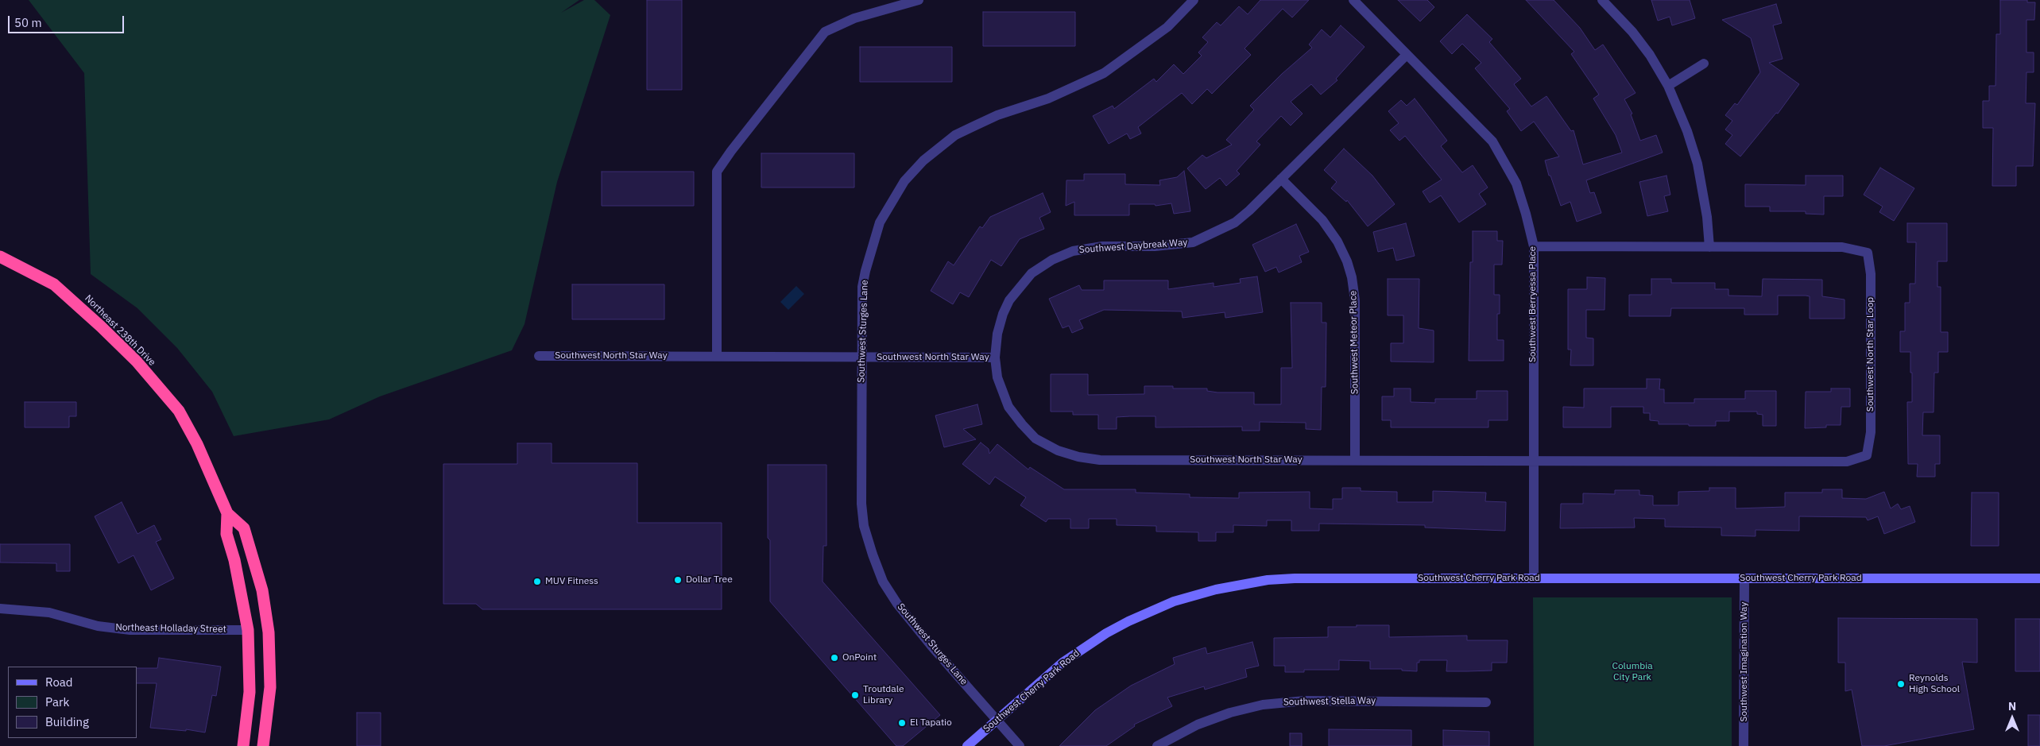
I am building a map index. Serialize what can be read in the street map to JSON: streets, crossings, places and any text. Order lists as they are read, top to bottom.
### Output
{
  "streets": {
    "highway": ["Northeast 238th Drive"],
    "main road": ["Southwest Cherry Park Road"],
    "street": [
      "Southwest Daybreak Way",
      "Southwest Berryessa Place",
      "Southwest Sturges Lane",
      "Southwest Meteor Place",
      "Southwest North Star Loop",
      "Southwest North Star Way",
      "Northeast Holladay Street",
      "Southwest Imagination Way",
      "Southwest Stella Way"
    ]
  },
  "crossings": [
    ["Southwest Daybreak Way", "Southwest Berryessa Place"],
    ["Southwest Daybreak Way", "Southwest Meteor Place"],
    ["Southwest Daybreak Way", "Southwest North Star Way"],
    ["Southwest Berryessa Place", "Southwest North Star Loop"],
    ["Southwest Berryessa Place", "Southwest North Star Way"],
    ["Southwest Berryessa Place", "Southwest Cherry Park Road"],
    ["Northeast 238th Drive", "Northeast Holladay Street"],
    ["Southwest Sturges Lane", "Southwest North Star Way"],
    ["Southwest Sturges Lane", "Southwest Cherry Park Road"],
    ["Southwest Meteor Place", "Southwest North Star Way"],
    ["Southwest North Star Loop", "Southwest North Star Way"],
    ["Southwest Cherry Park Road", "Southwest Imagination Way"]
  ],
  "parks": ["Columbia City Park"],
  "places": [
    "Dollar Tree",
    "MUV Fitness",
    "OnPoint",
    "Reynolds High School",
    "Troutdale Library",
    "El Tapatio"
  ],
  "legend": ["Road", "Park", "Building"],
  "scale_bar": "50 m",
  "north": "top"
}
